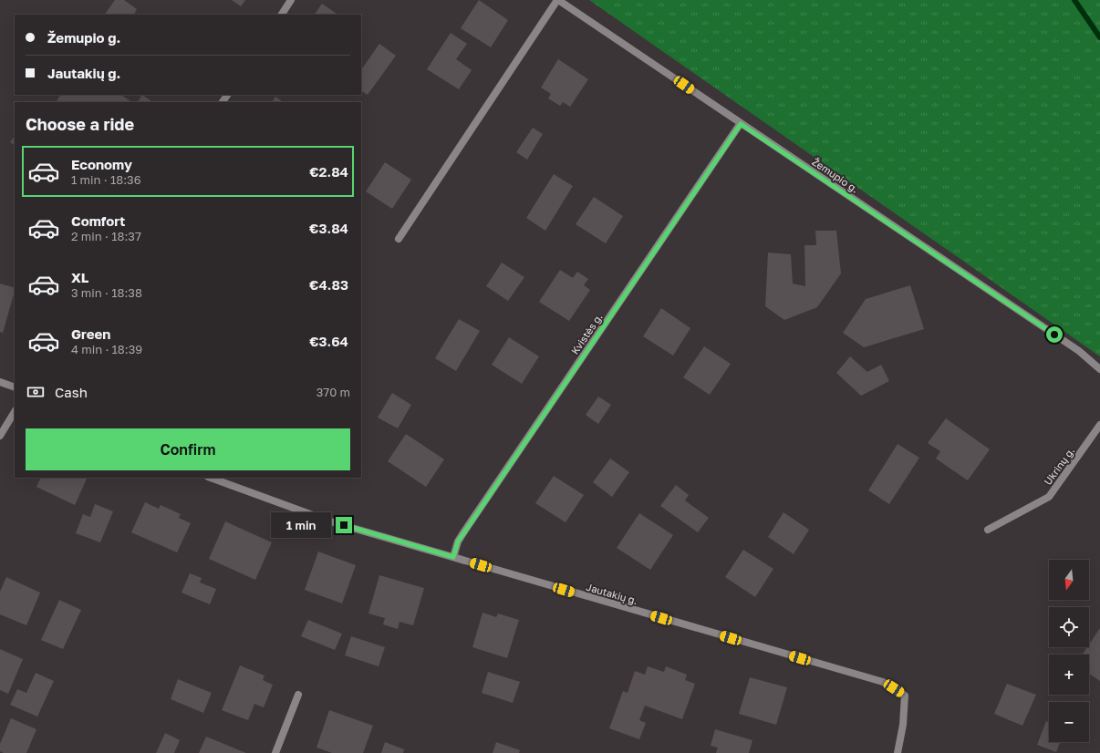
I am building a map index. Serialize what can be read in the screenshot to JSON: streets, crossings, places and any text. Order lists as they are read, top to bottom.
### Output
{
  "streets": {
    "street": [
      "Žemupio g.",
      "Kvistės g.",
      "Ukrinų g.",
      "Jautakių g."
    ]
  },
  "crossings": [
    ["Žemupio g.", "Kvistės g."],
    ["Kvistės g.", "Jautakių g."]
  ],
  "north": "bottom",
  "page": {
    "banner": ["Žemupio g.", "Jautakių g."],
    "heading": "Choose a ride",
    "list": [
      {
        "name": "Economy",
        "note": "1 min · 18:36",
        "value": "€2.84"
      },
      {
        "name": "Comfort",
        "note": "2 min · 18:37",
        "value": "€3.84"
      },
      {
        "name": "XL",
        "note": "3 min · 18:38",
        "value": "€4.83"
      },
      {
        "name": "Green",
        "note": "4 min · 18:39",
        "value": "€3.64"
      }
    ],
    "pay": ["Cash", "370 m"],
    "buttons": "Confirm",
    "bubble": "1 min",
    "map_buttons": ["+", "−"]
  }
}
